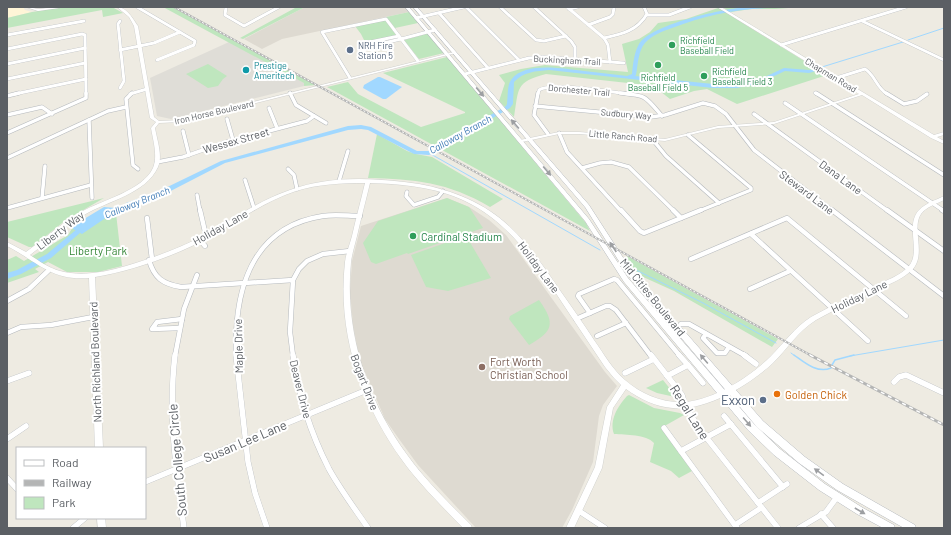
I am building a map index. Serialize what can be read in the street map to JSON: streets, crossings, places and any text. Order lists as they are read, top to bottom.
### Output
{
  "streets": {
    "main road": ["Mid Cities Boulevard"],
    "street": [
      "Buckingham Trail",
      "Chapman Road",
      "Dorchester Trail",
      "Iron Horse Boulevard",
      "Sudbury Way",
      "Little Ranch Road",
      "Wessex Street",
      "Dana Lane",
      "Steward Lane",
      "Holiday Lane",
      "Liberty Way",
      "Maple Drive",
      "North Richland Boulevard",
      "Bogart Drive",
      "Deaver Drive",
      "Regal Lane",
      "Susan Lee Lane",
      "South College Circle"
    ]
  },
  "crossings": [
    ["Buckingham Trail", "Mid Cities Boulevard"],
    ["Chapman Road", "Little Ranch Road"],
    ["Dorchester Trail", "Sudbury Way"],
    ["Iron Horse Boulevard", "Mid Cities Boulevard"],
    ["Sudbury Way", "Steward Lane"],
    ["Little Ranch Road", "Dana Lane"],
    ["Little Ranch Road", "Steward Lane"],
    ["Little Ranch Road", "Mid Cities Boulevard"],
    ["Wessex Street", "Liberty Way"],
    ["Steward Lane", "Holiday Lane"],
    ["Holiday Lane", "Liberty Way"],
    ["Holiday Lane", "Mid Cities Boulevard"],
    ["Holiday Lane", "North Richland Boulevard"],
    ["Holiday Lane", "Bogart Drive"],
    ["Holiday Lane", "Regal Lane"],
    ["Maple Drive", "Bogart Drive"],
    ["Maple Drive", "Susan Lee Lane"],
    ["Bogart Drive", "Susan Lee Lane"],
    ["Deaver Drive", "Susan Lee Lane"],
    ["Susan Lee Lane", "South College Circle"]
  ],
  "water": ["Calloway Branch"],
  "parks": ["Liberty Park"],
  "places": [
    "Richfield Baseball Field",
    "NRH Fire Station 5",
    "Richfield Baseball Field 5",
    "Prestige Ameritech",
    "Richfield Baseball Field 3",
    "Cardinal Stadium",
    "Fort Worth Christian School",
    "Golden Chick",
    "Exxon"
  ],
  "legend": ["Road", "Railway", "Park"]
}
